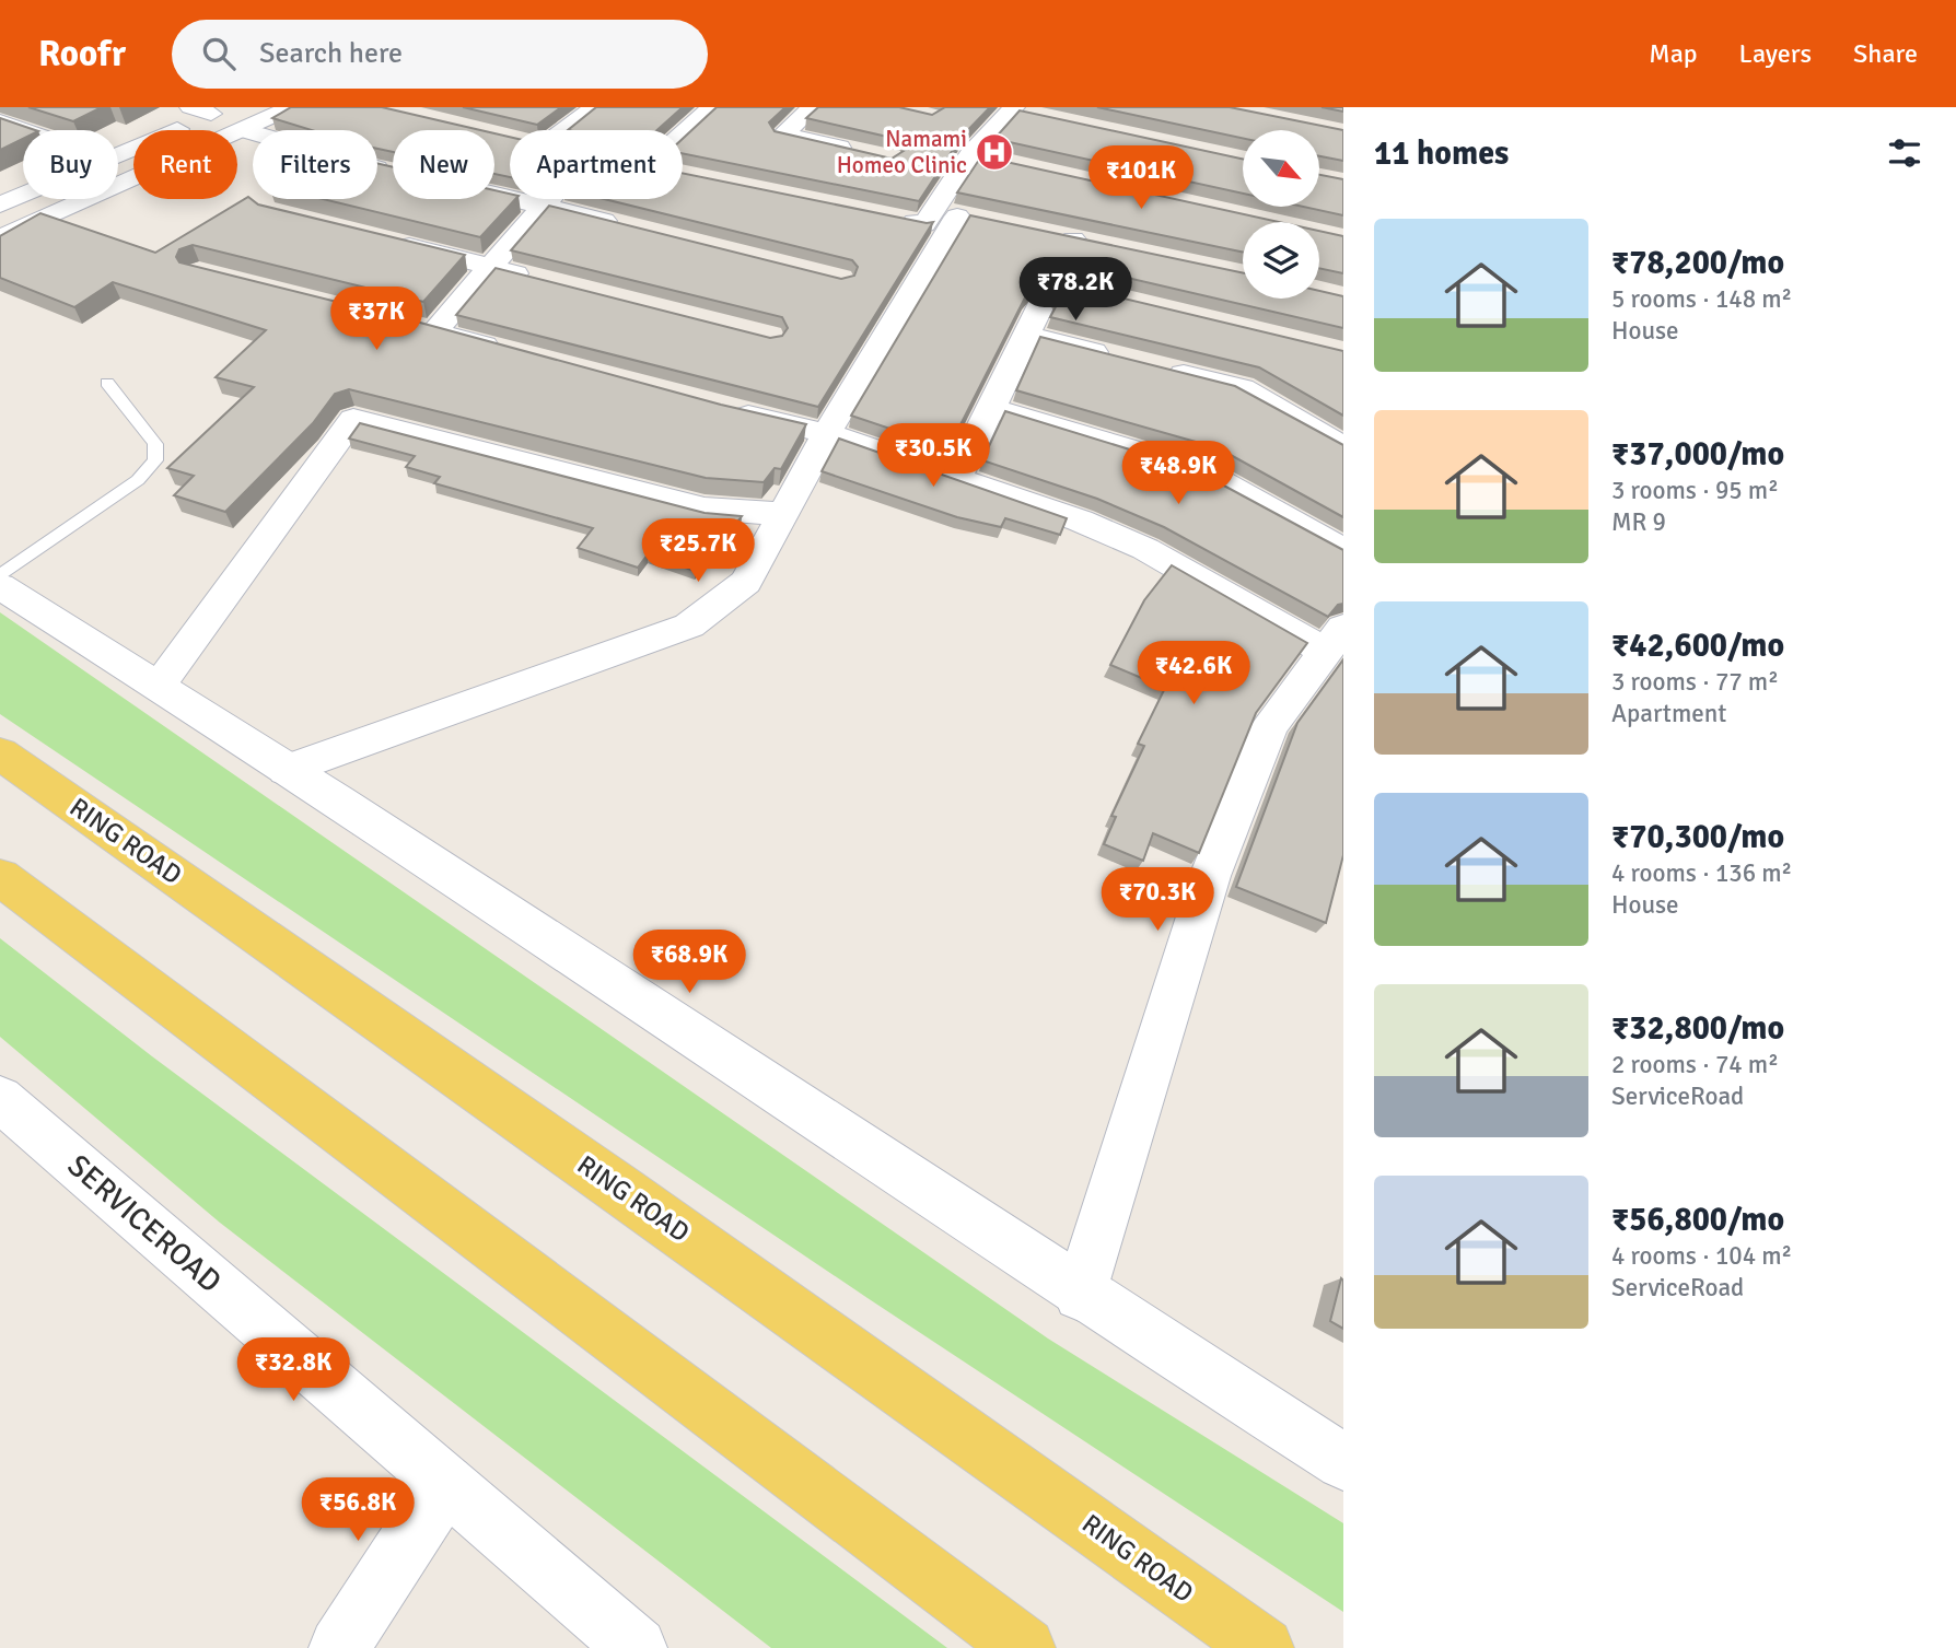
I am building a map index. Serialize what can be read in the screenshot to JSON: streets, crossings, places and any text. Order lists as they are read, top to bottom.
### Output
{
  "streets": {
    "main road": ["RING ROAD"],
    "street": ["SERVICEROAD"]
  },
  "places": {
    "hospital": ["Namami Homeo Clinic"]
  },
  "north": "bottom right",
  "page": {
    "header": "Roofr",
    "search": "Search here",
    "nav": ["Map", "Layers", "Share"],
    "heading": "11 homes",
    "chip": [
      "Buy",
      "Rent",
      "Filters",
      "New",
      "Apartment"
    ],
    "price": [
      "₹101K",
      "₹78.2K",
      "₹37K",
      "₹30.5K",
      "₹48.9K",
      "₹25.7K",
      "₹42.6K",
      "₹70.3K",
      "₹68.9K",
      "₹32.8K",
      "₹56.8K"
    ],
    "list": [
      {
        "name": "₹78,200/mo",
        "note": "5 rooms · 148 m² · House"
      },
      {
        "name": "₹37,000/mo",
        "note": "3 rooms · 95 m² · MR 9"
      },
      {
        "name": "₹42,600/mo",
        "note": "3 rooms · 77 m² · Apartment"
      },
      {
        "name": "₹70,300/mo",
        "note": "4 rooms · 136 m² · House"
      },
      {
        "name": "₹32,800/mo",
        "note": "2 rooms · 74 m² · ServiceRoad"
      },
      {
        "name": "₹56,800/mo",
        "note": "4 rooms · 104 m² · ServiceRoad"
      }
    ]
  }
}
